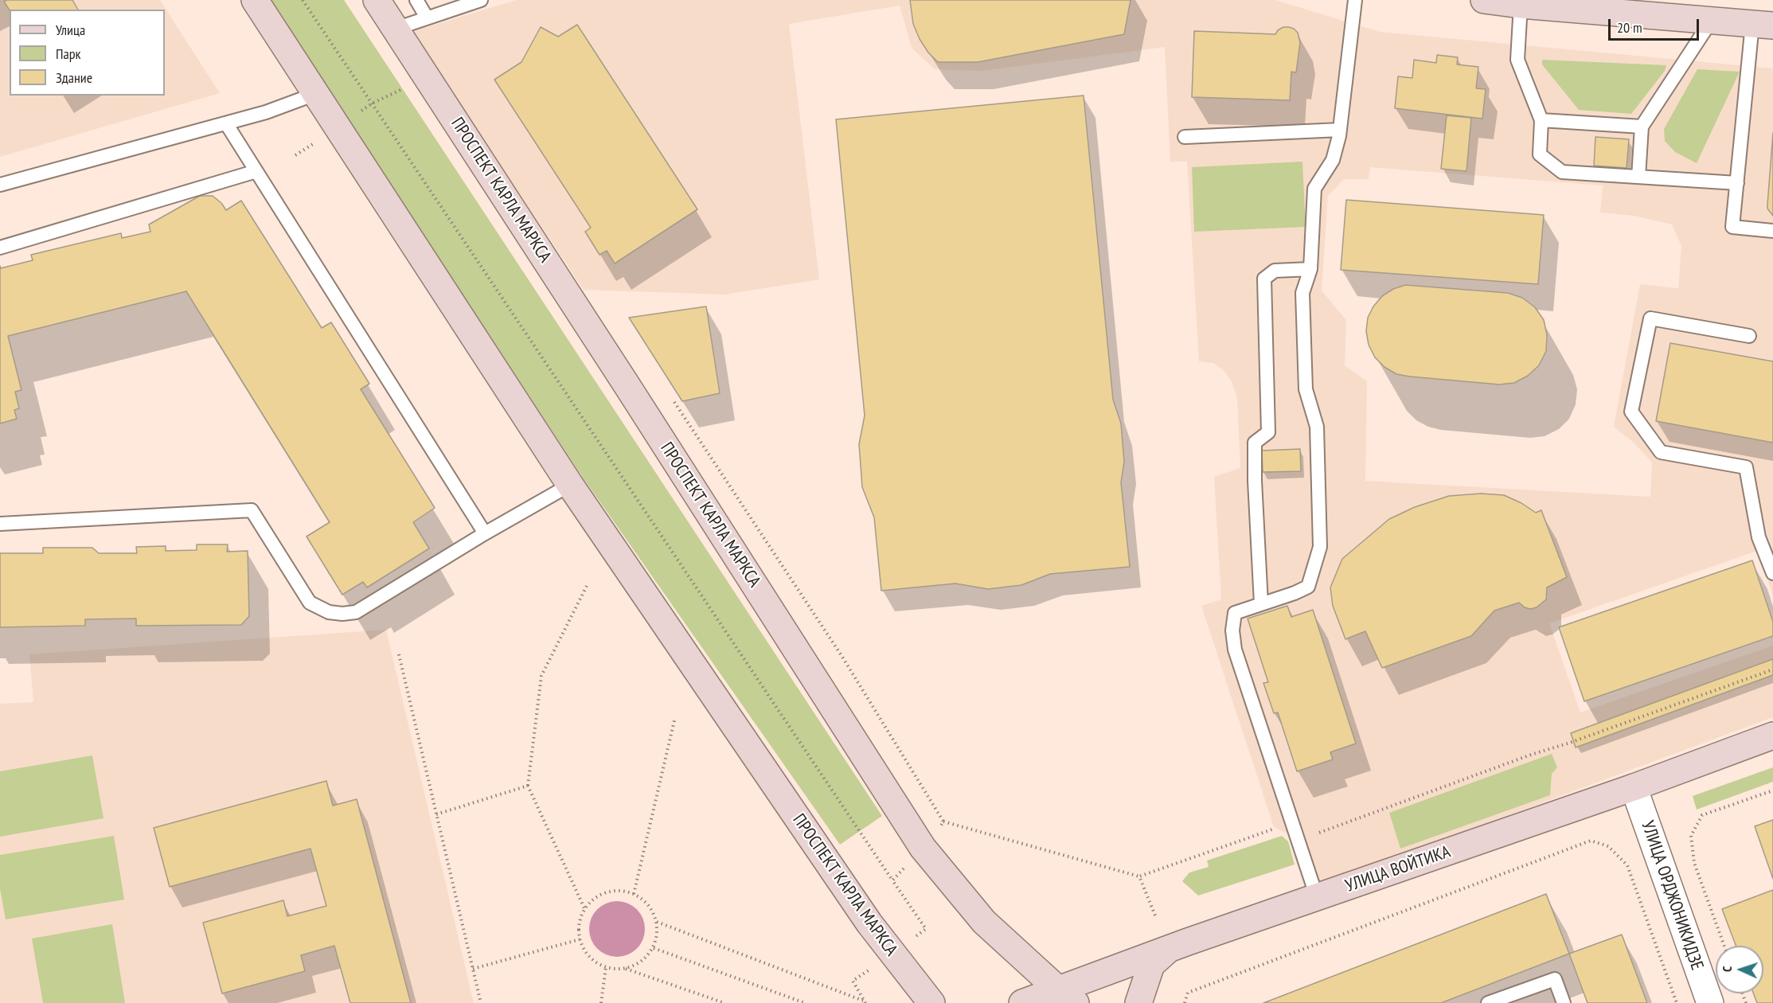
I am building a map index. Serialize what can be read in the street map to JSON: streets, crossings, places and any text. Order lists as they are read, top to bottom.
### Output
{
  "streets": {
    "main road": ["ПРОСПЕКТ КАРЛА МАРКСА", "УЛИЦА ВОЙТИКА"],
    "street": ["УЛИЦА ОРДЖОНИКИДЗЕ"]
  },
  "crossings": [
    ["ПРОСПЕКТ КАРЛА МАРКСА", "УЛИЦА ВОЙТИКА"],
    ["УЛИЦА ВОЙТИКА", "УЛИЦА ОРДЖОНИКИДЗЕ"]
  ],
  "legend": ["Улица", "Парк", "Здание"],
  "scale_bar": "20 m",
  "north": "left"
}
